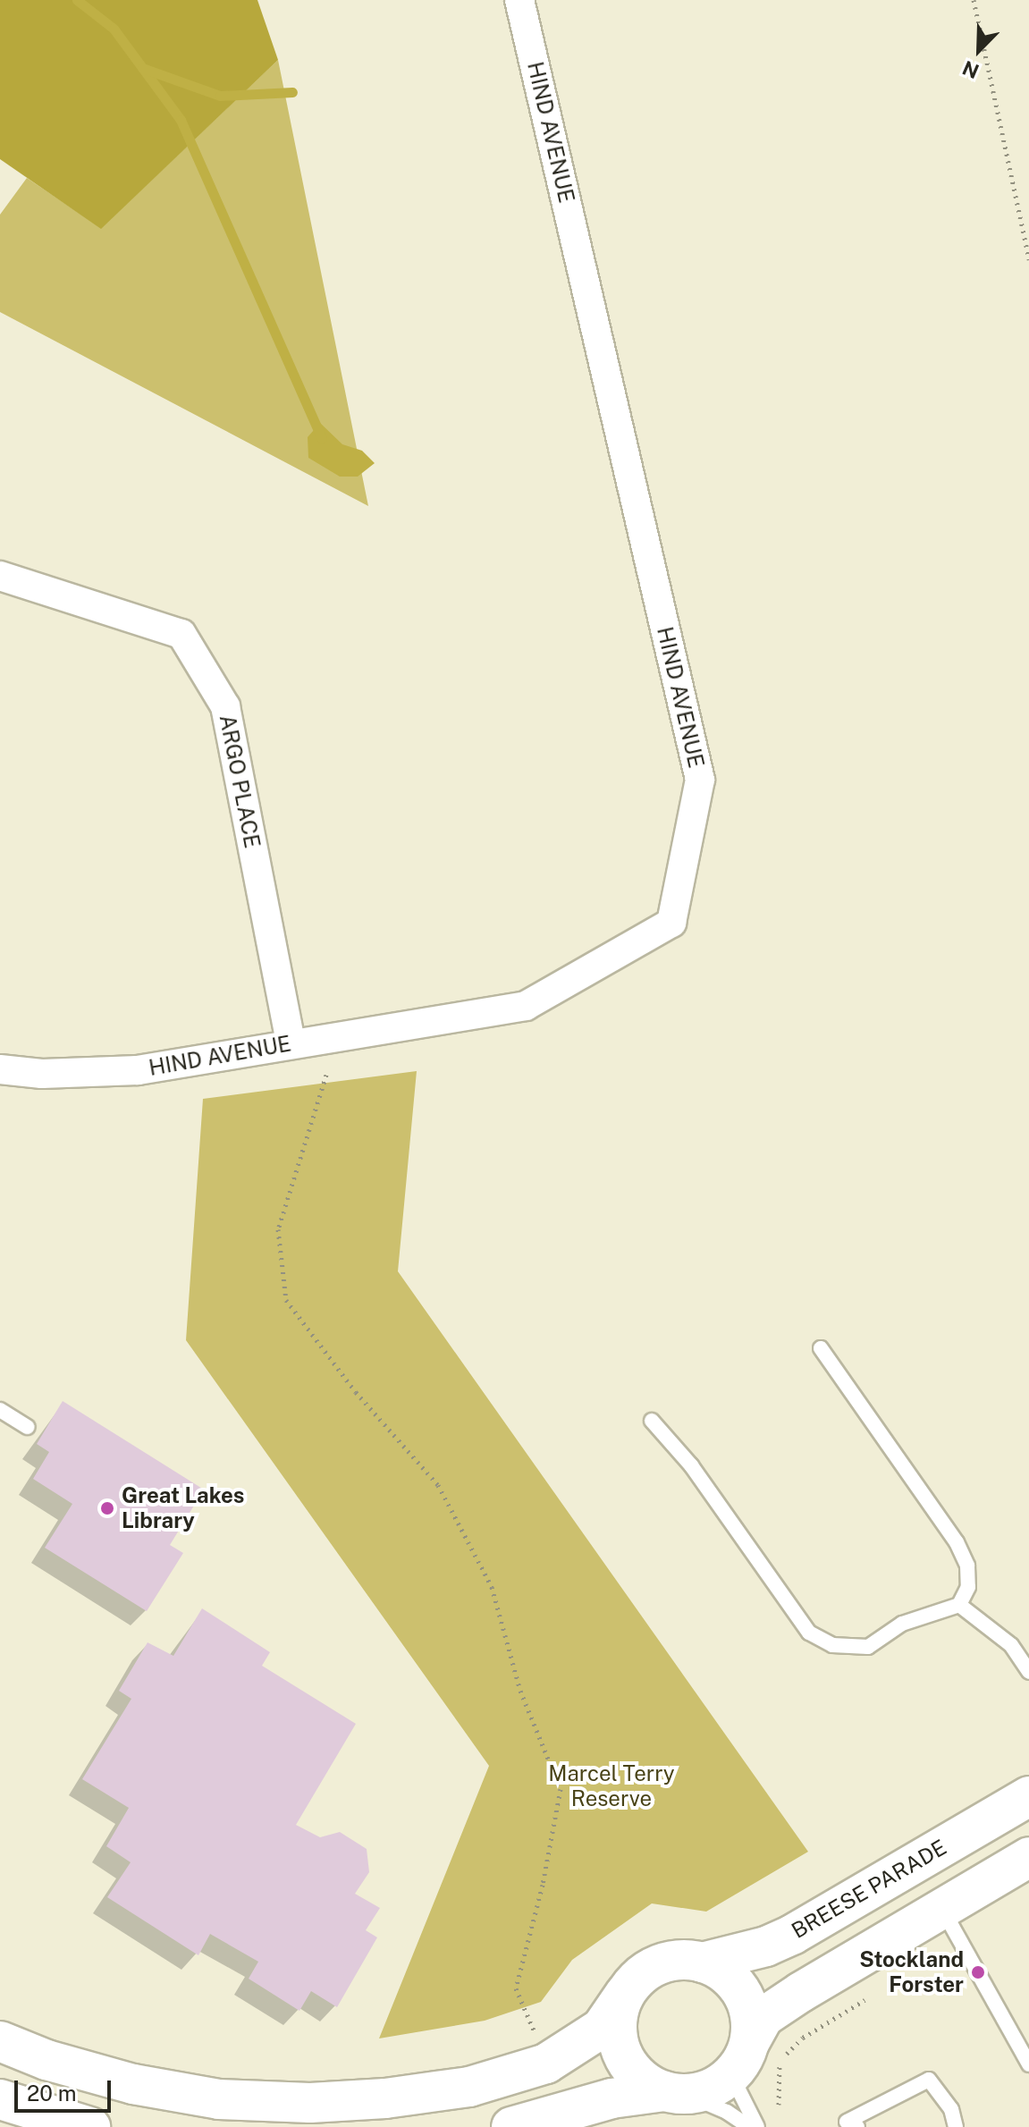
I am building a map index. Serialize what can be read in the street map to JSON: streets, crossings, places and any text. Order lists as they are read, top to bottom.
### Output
{
  "streets": {
    "main road": ["BREESE PARADE"],
    "street": ["HIND AVENUE", "ARGO PLACE"]
  },
  "crossings": [
    ["HIND AVENUE", "ARGO PLACE"]
  ],
  "parks": ["Marcel Terry Reserve"],
  "places": ["Great Lakes Library", "Stockland Forster"],
  "scale_bar": "20 m",
  "north": "bottom left"
}
